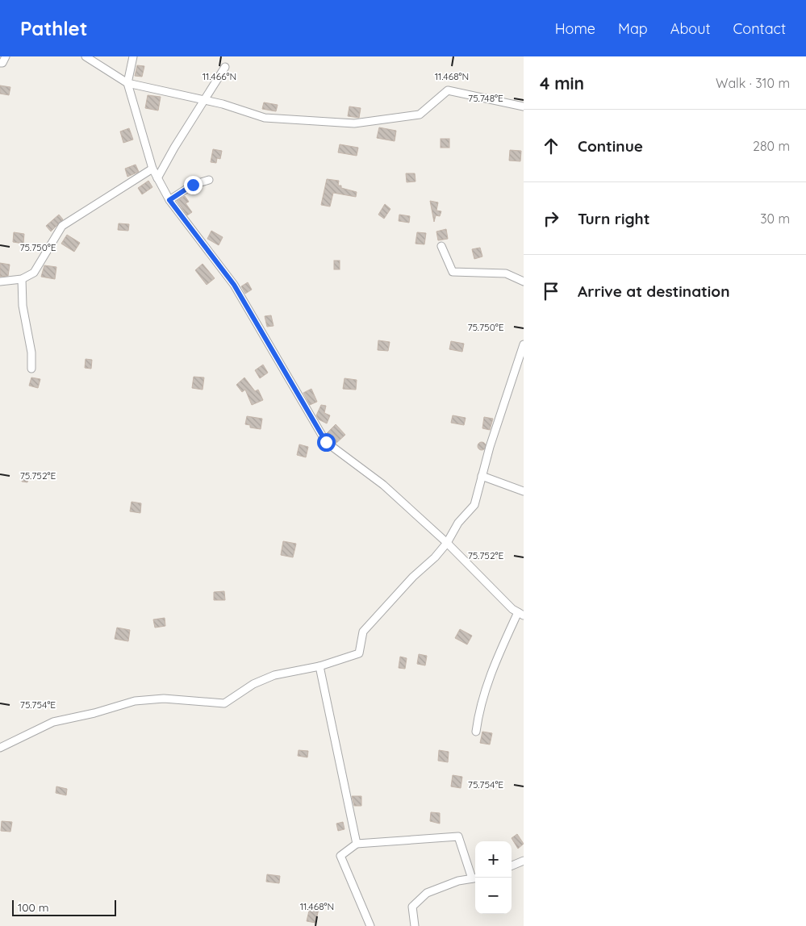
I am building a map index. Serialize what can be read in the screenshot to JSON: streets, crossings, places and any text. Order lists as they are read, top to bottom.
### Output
{
  "scale_bar": "100 m",
  "page": {
    "header": "Pathlet",
    "nav": [
      "Home",
      "Map",
      "About",
      "Contact"
    ],
    "heading": ["4 min", "Walk · 310 m"],
    "list": [
      ["Continue", "280 m"],
      ["Turn right", "30 m"],
      "Arrive at destination"
    ],
    "map_buttons": ["+", "−"],
    "scale": "100 m"
  },
  "coordinates": [
    "11.466°N",
    "11.468°N",
    "75.748°E",
    "75.750°E",
    "75.752°E",
    "75.754°E"
  ]
}
